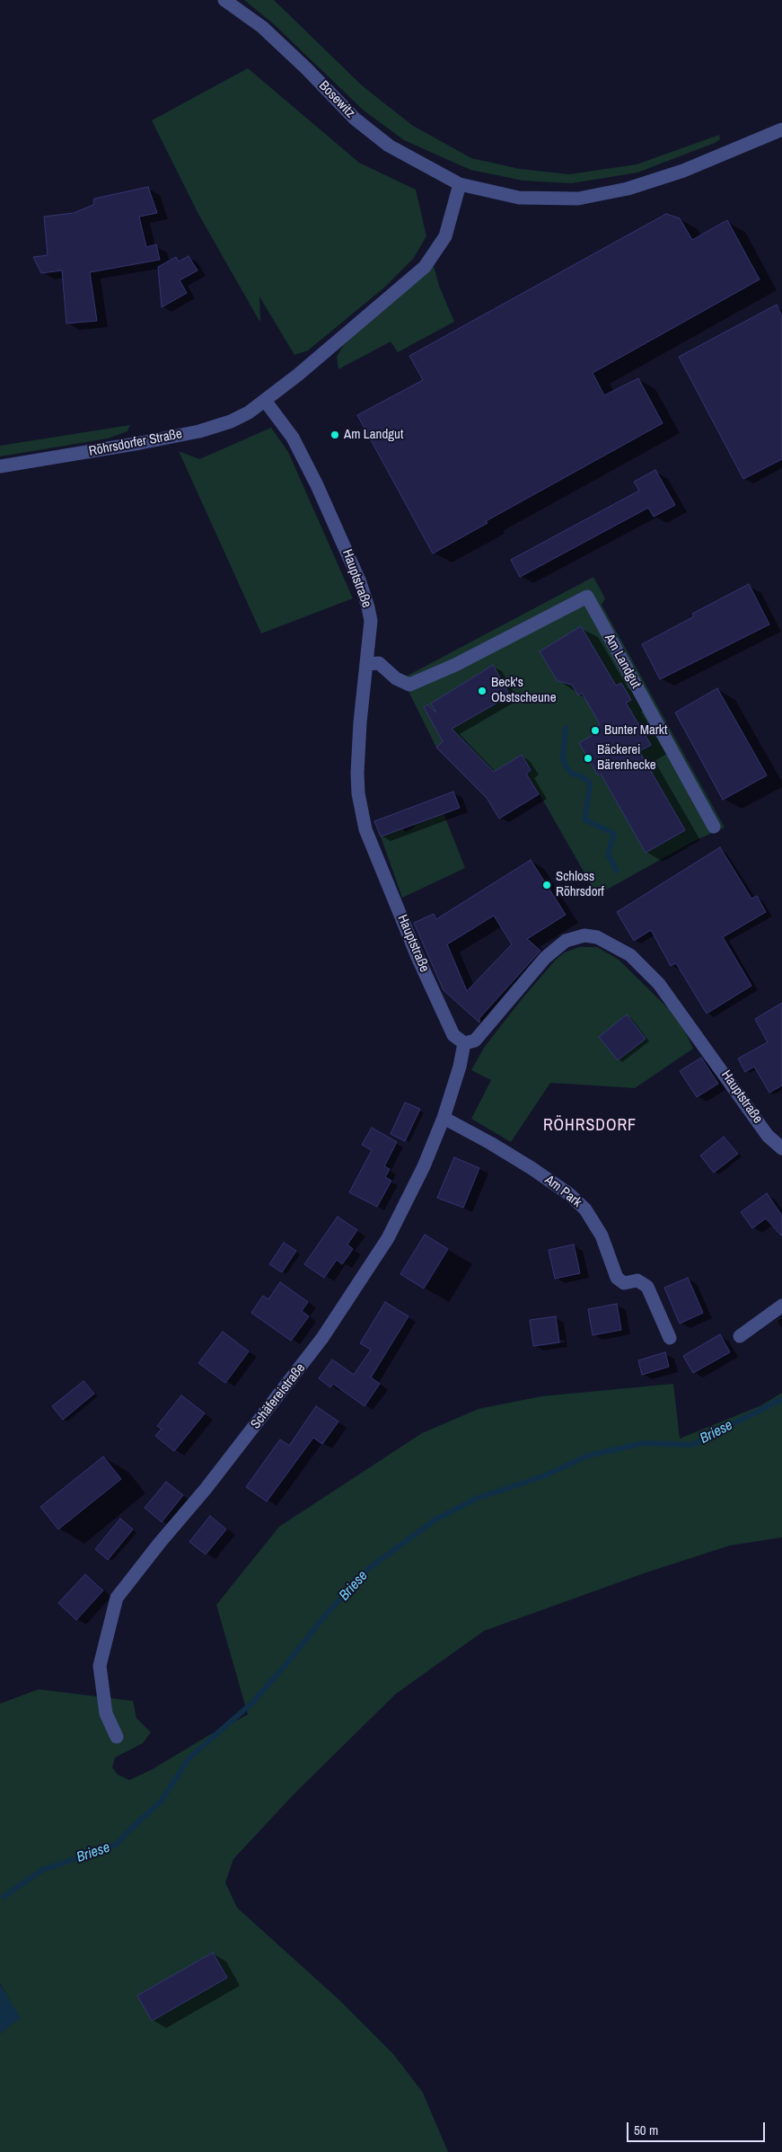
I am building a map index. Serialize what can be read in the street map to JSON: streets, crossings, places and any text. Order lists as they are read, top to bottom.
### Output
{
  "streets": {
    "street": [
      "Bosewitz",
      "Röhrsdorfer Straße",
      "Hauptstraße",
      "Am Landgut",
      "Am Park",
      "Schäfereistraße"
    ]
  },
  "crossings": [
    ["Bosewitz", "Röhrsdorfer Straße"],
    ["Röhrsdorfer Straße", "Hauptstraße"],
    ["Hauptstraße", "Am Landgut"],
    ["Hauptstraße", "Schäfereistraße"],
    ["Am Park", "Schäfereistraße"]
  ],
  "districts": ["RÖHRSDORF"],
  "water": ["Briese"],
  "places": [
    "Am Landgut",
    "Beck's Obstscheune",
    "Bunter Markt",
    "Bäckerei Bärenhecke",
    "Schloss Röhrsdorf"
  ],
  "scale_bar": "50 m"
}
